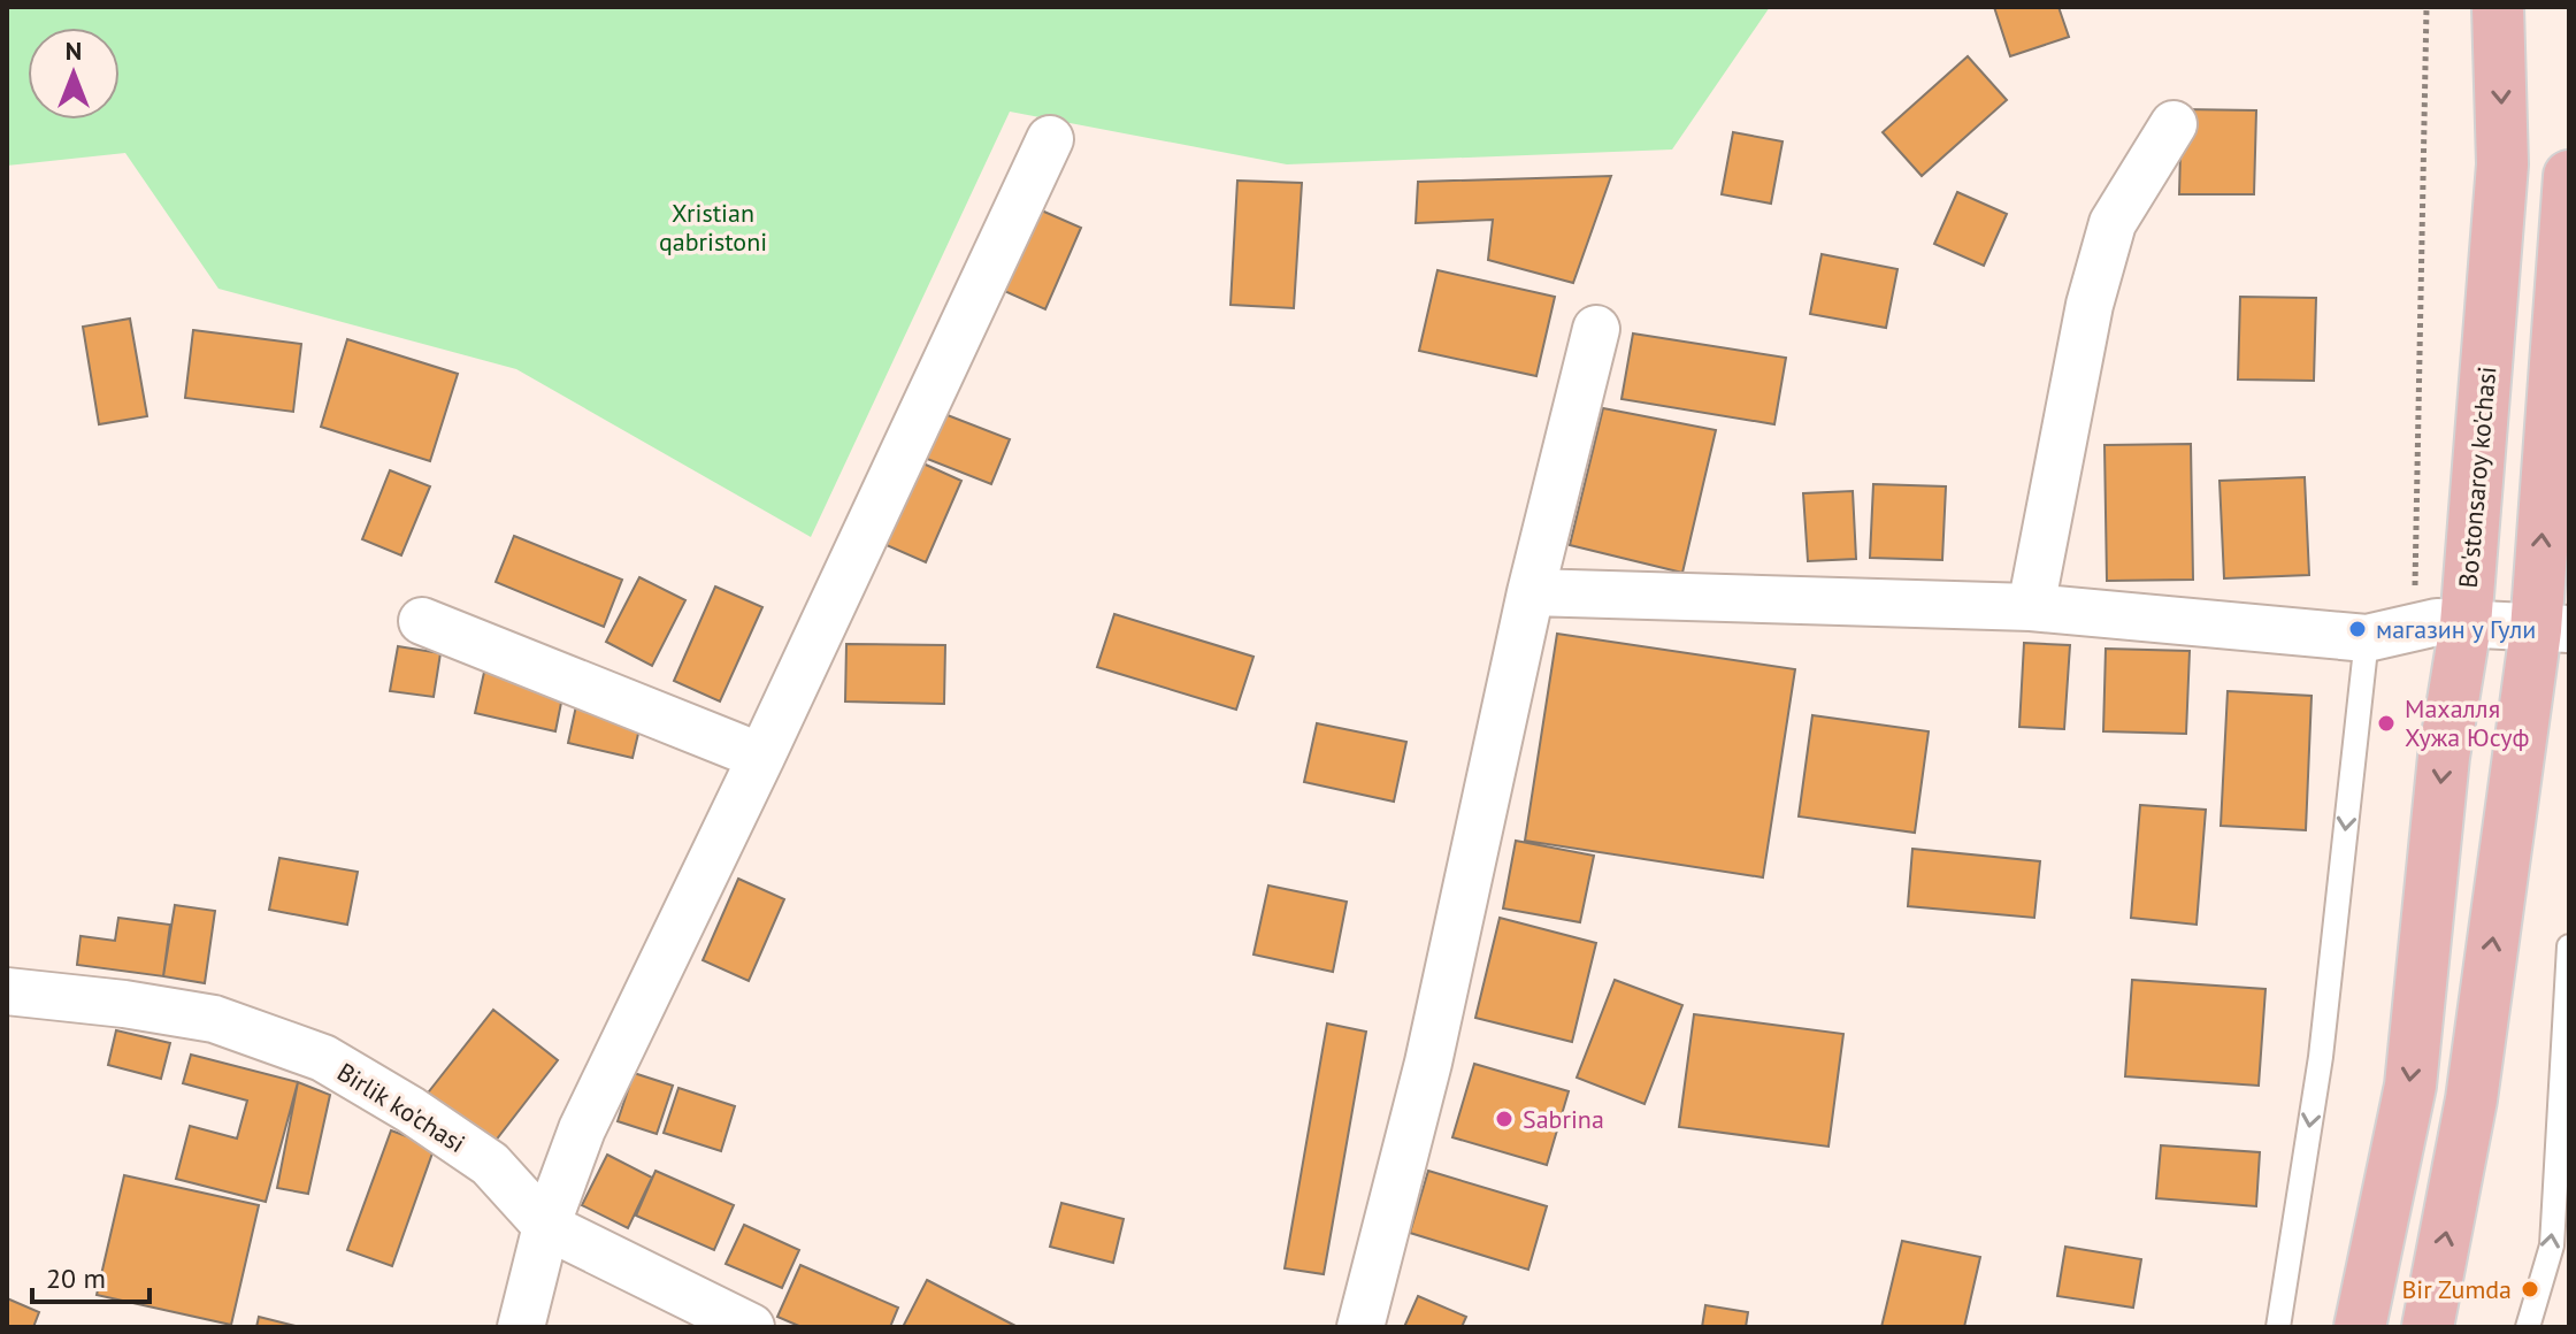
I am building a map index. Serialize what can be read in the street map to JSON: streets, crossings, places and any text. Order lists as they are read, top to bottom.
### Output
{
  "streets": {
    "main road": ["Bo'stonsaroy ko'chasi"],
    "street": ["Birlik ko'chasi"]
  },
  "parks": ["Xristian qabristoni"],
  "places": [
    "магазин у Гули",
    "Махалля Хужа Юсуф",
    "Sabrina",
    "Bir Zumda"
  ],
  "scale_bar": "20 m",
  "north": "top"
}
